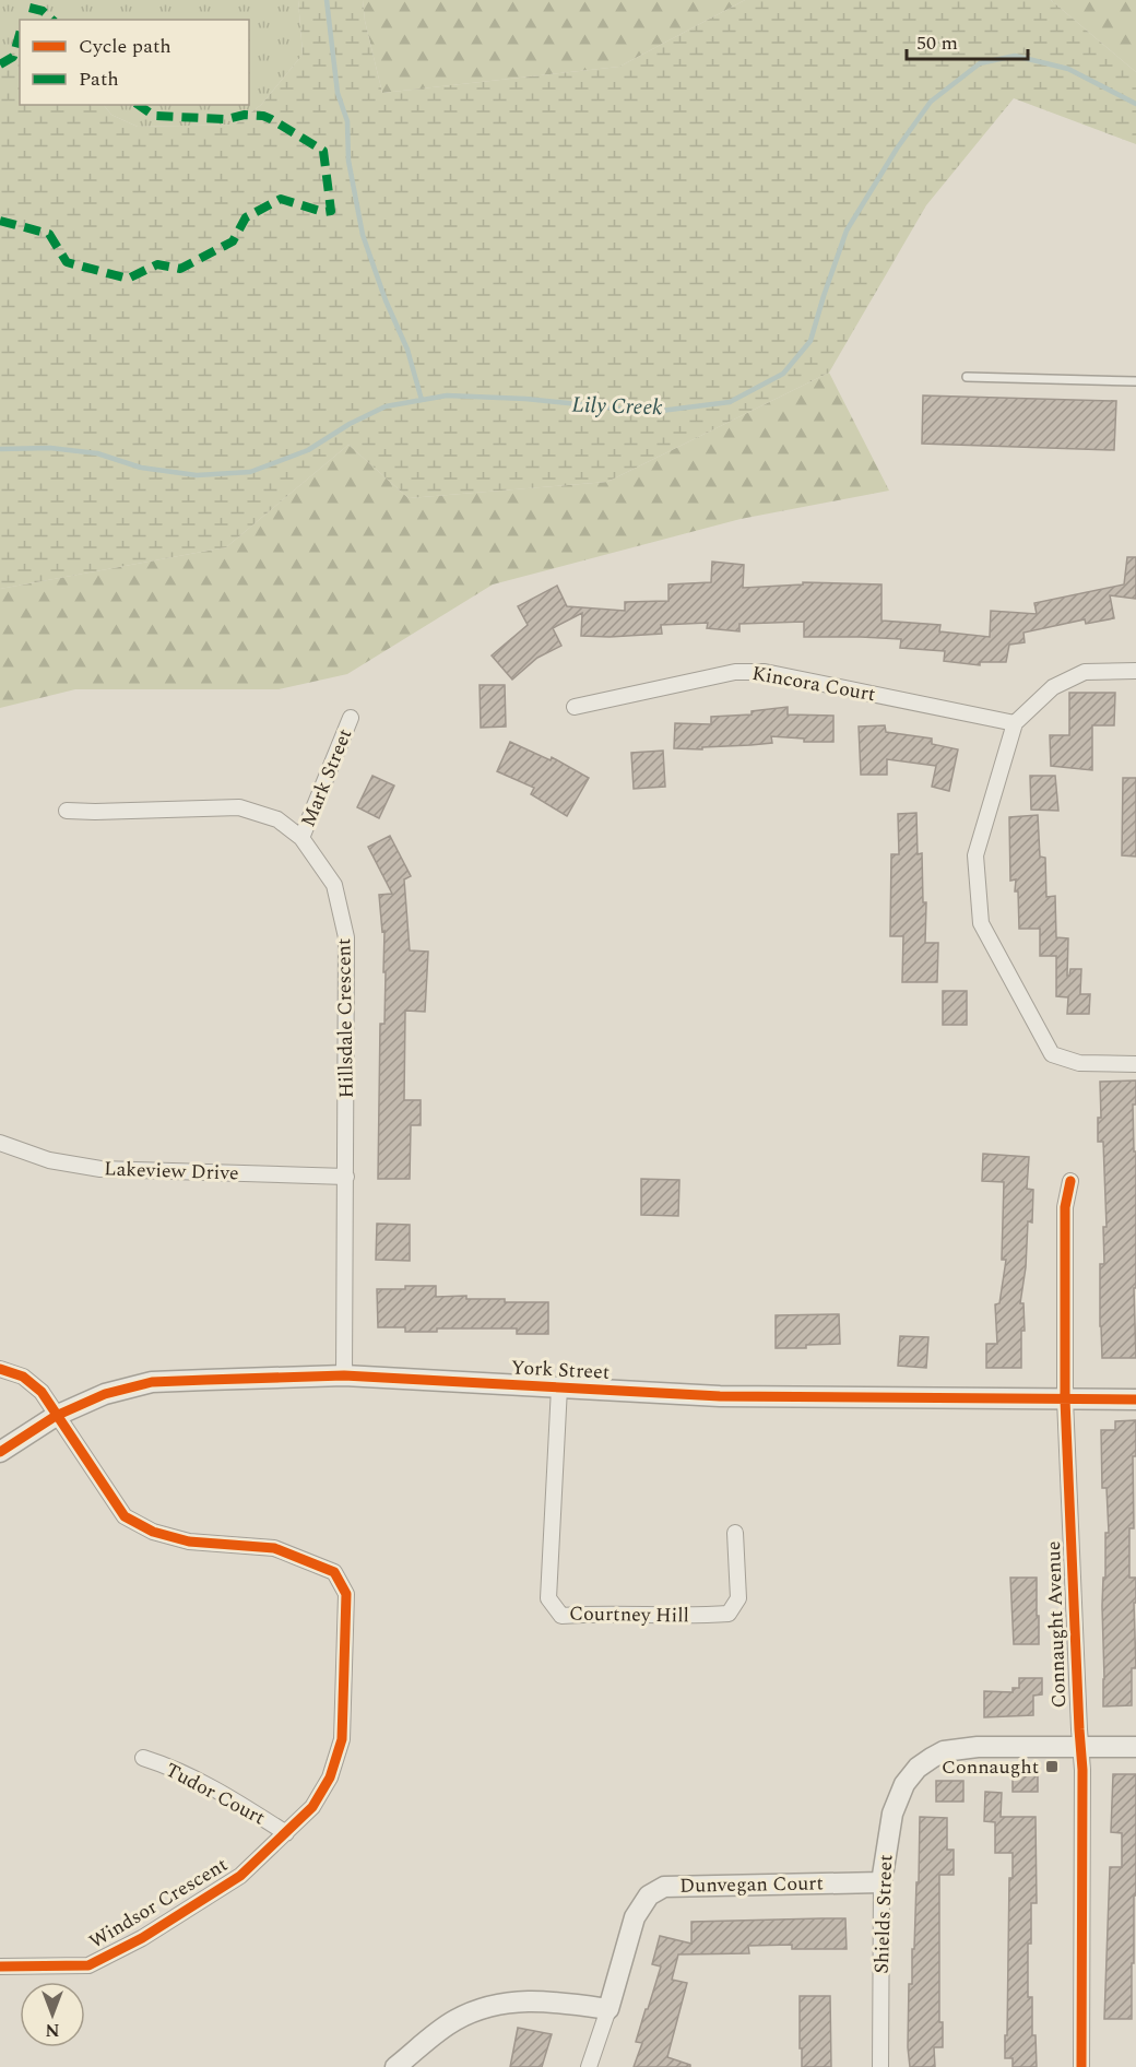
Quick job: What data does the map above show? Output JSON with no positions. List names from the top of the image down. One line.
{"streets":{"street":["Kincora Court","Mark Street","Hillsdale Crescent","Lakeview Drive","York Street","Courtney Hill","Connaught Avenue","Tudor Court","Dunvegan Court","Windsor Crescent","Shields Street"]},"crossings":[["Mark Street","Hillsdale Crescent"],["Hillsdale Crescent","Lakeview Drive"],["Hillsdale Crescent","York Street"],["York Street","Courtney Hill"],["York Street","Connaught Avenue"],["York Street","Windsor Crescent"],["Connaught Avenue","Shields Street"],["Tudor Court","Windsor Crescent"],["Dunvegan Court","Shields Street"]],"water":["Lily Creek"],"places":{"transit":["Connaught"]},"legend":["Cycle path","Path"],"scale_bar":"50 m","north":"bottom"}
